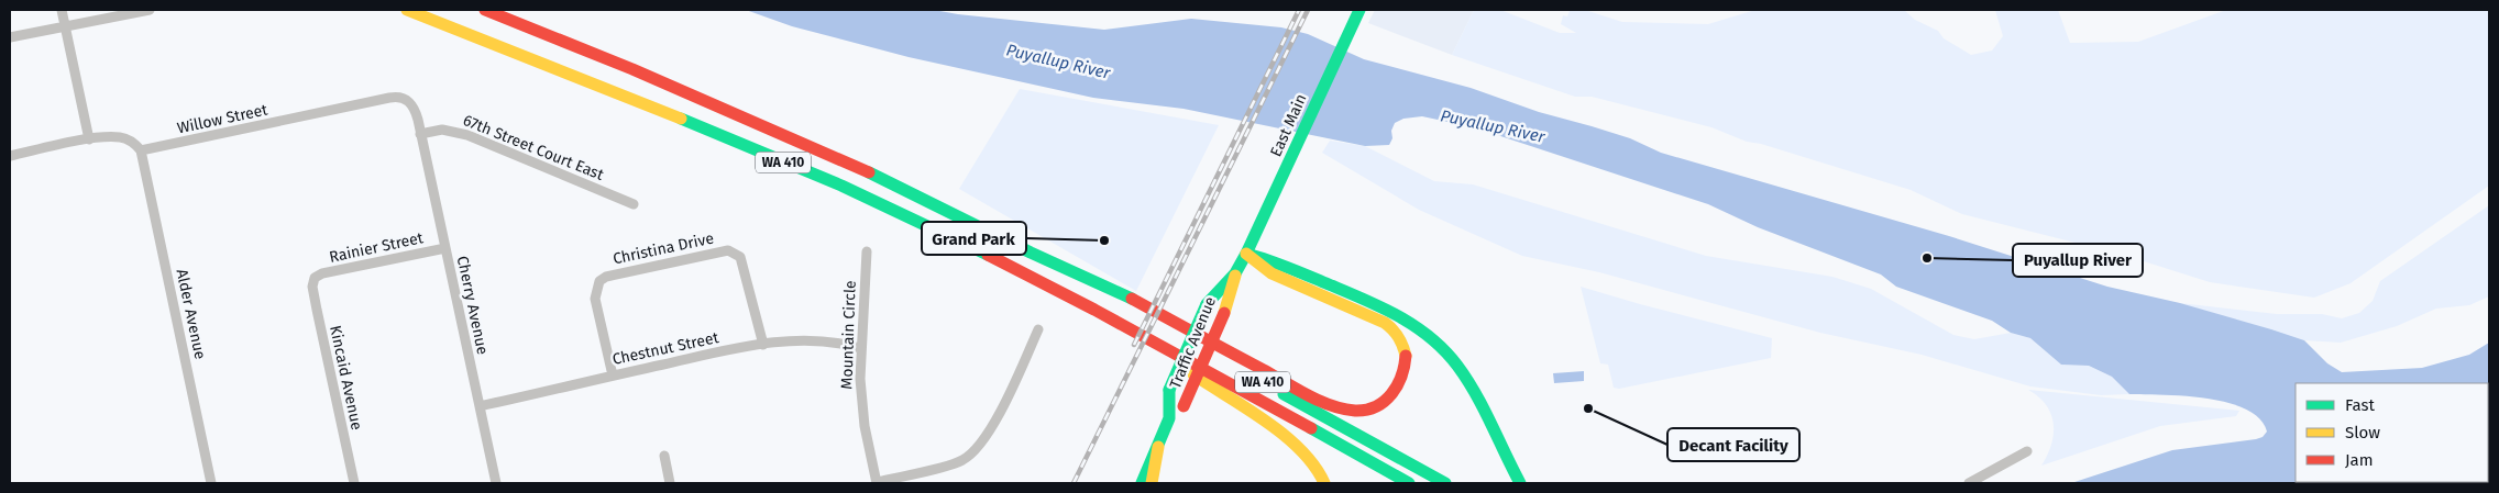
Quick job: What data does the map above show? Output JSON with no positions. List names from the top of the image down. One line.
{"streets":{"main road":["East Main","WA 410","Traffic Avenue"],"street":["Willow Street","67th Street Court East","Rainier Street","Christina Drive","Cherry Avenue","Alder Avenue","Mountain Circle","Chestnut Street","Kincaid Avenue"]},"crossings":[["Willow Street","67th Street Court East"],["Willow Street","Cherry Avenue"],["Willow Street","Alder Avenue"],["East Main","Traffic Avenue"],["67th Street Court East","Cherry Avenue"],["Rainier Street","Cherry Avenue"],["Rainier Street","Kincaid Avenue"],["Christina Drive","Chestnut Street"],["Cherry Avenue","Chestnut Street"],["Mountain Circle","Chestnut Street"]],"water":["Puyallup River"],"places":["Grand Park","Puyallup River","Decant Facility"],"legend":["Fast","Slow","Jam"]}
